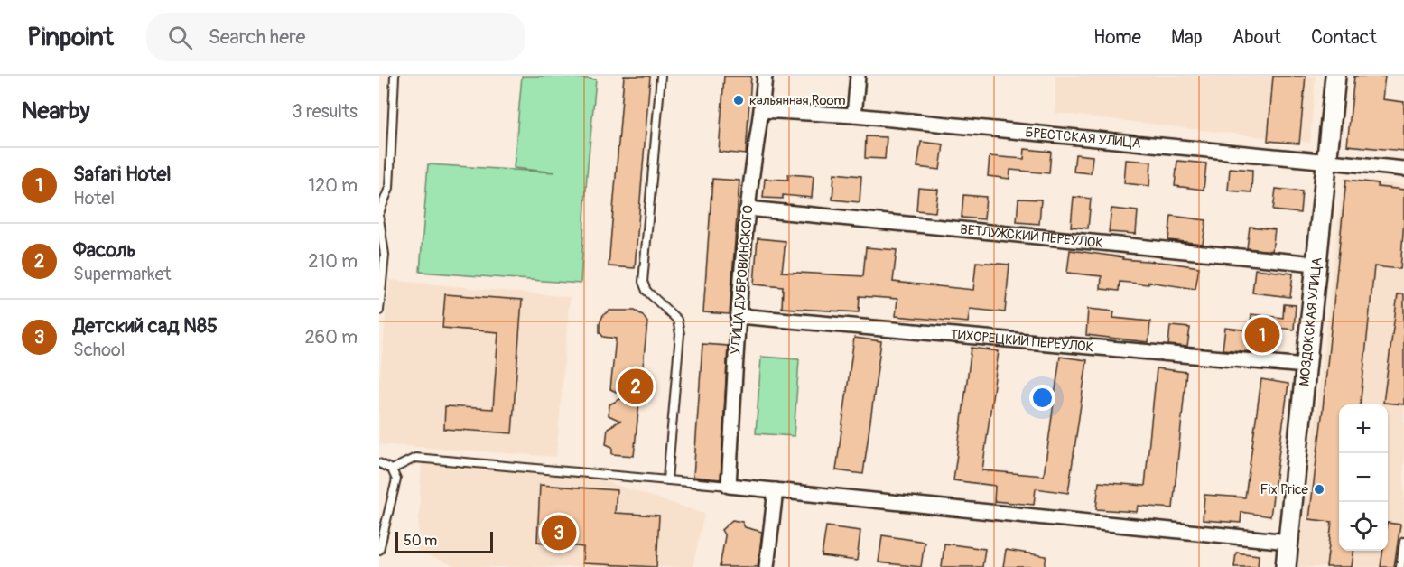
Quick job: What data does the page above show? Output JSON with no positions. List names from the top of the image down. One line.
{"streets":{"main road":["МОЗДОКСКАЯ УЛИЦА"],"street":["БРЕСТСКАЯ УЛИЦА","ВЕТЛУЖСКИЙ ПЕРЕУЛОК","УЛИЦА ДУБРОВИНСКОГО","ТИХОРЕЦКИЙ ПЕРЕУЛОК"]},"crossings":[["БРЕСТСКАЯ УЛИЦА","УЛИЦА ДУБРОВИНСКОГО"],["БРЕСТСКАЯ УЛИЦА","МОЗДОКСКАЯ УЛИЦА"],["ВЕТЛУЖСКИЙ ПЕРЕУЛОК","УЛИЦА ДУБРОВИНСКОГО"],["ВЕТЛУЖСКИЙ ПЕРЕУЛОК","МОЗДОКСКАЯ УЛИЦА"],["УЛИЦА ДУБРОВИНСКОГО","ТИХОРЕЦКИЙ ПЕРЕУЛОК"],["МОЗДОКСКАЯ УЛИЦА","ТИХОРЕЦКИЙ ПЕРЕУЛОК"]],"places":["кальянная Room","Fix Price"],"scale_bar":"50 m","page":{"header":"Pinpoint","search":"Search here","nav":["Home","Map","About","Contact"],"heading":["Nearby","3 results"],"list":[{"mark":"1","name":"Safari Hotel","note":"Hotel","value":"120 m"},{"mark":"2","name":"Фасоль","note":"Supermarket","value":"210 m"},{"mark":"3","name":"Детский сад N85","note":"School","value":"260 m"}],"pins":["1","2","3"],"map_buttons":["+","−"],"scale":"50 m"}}
